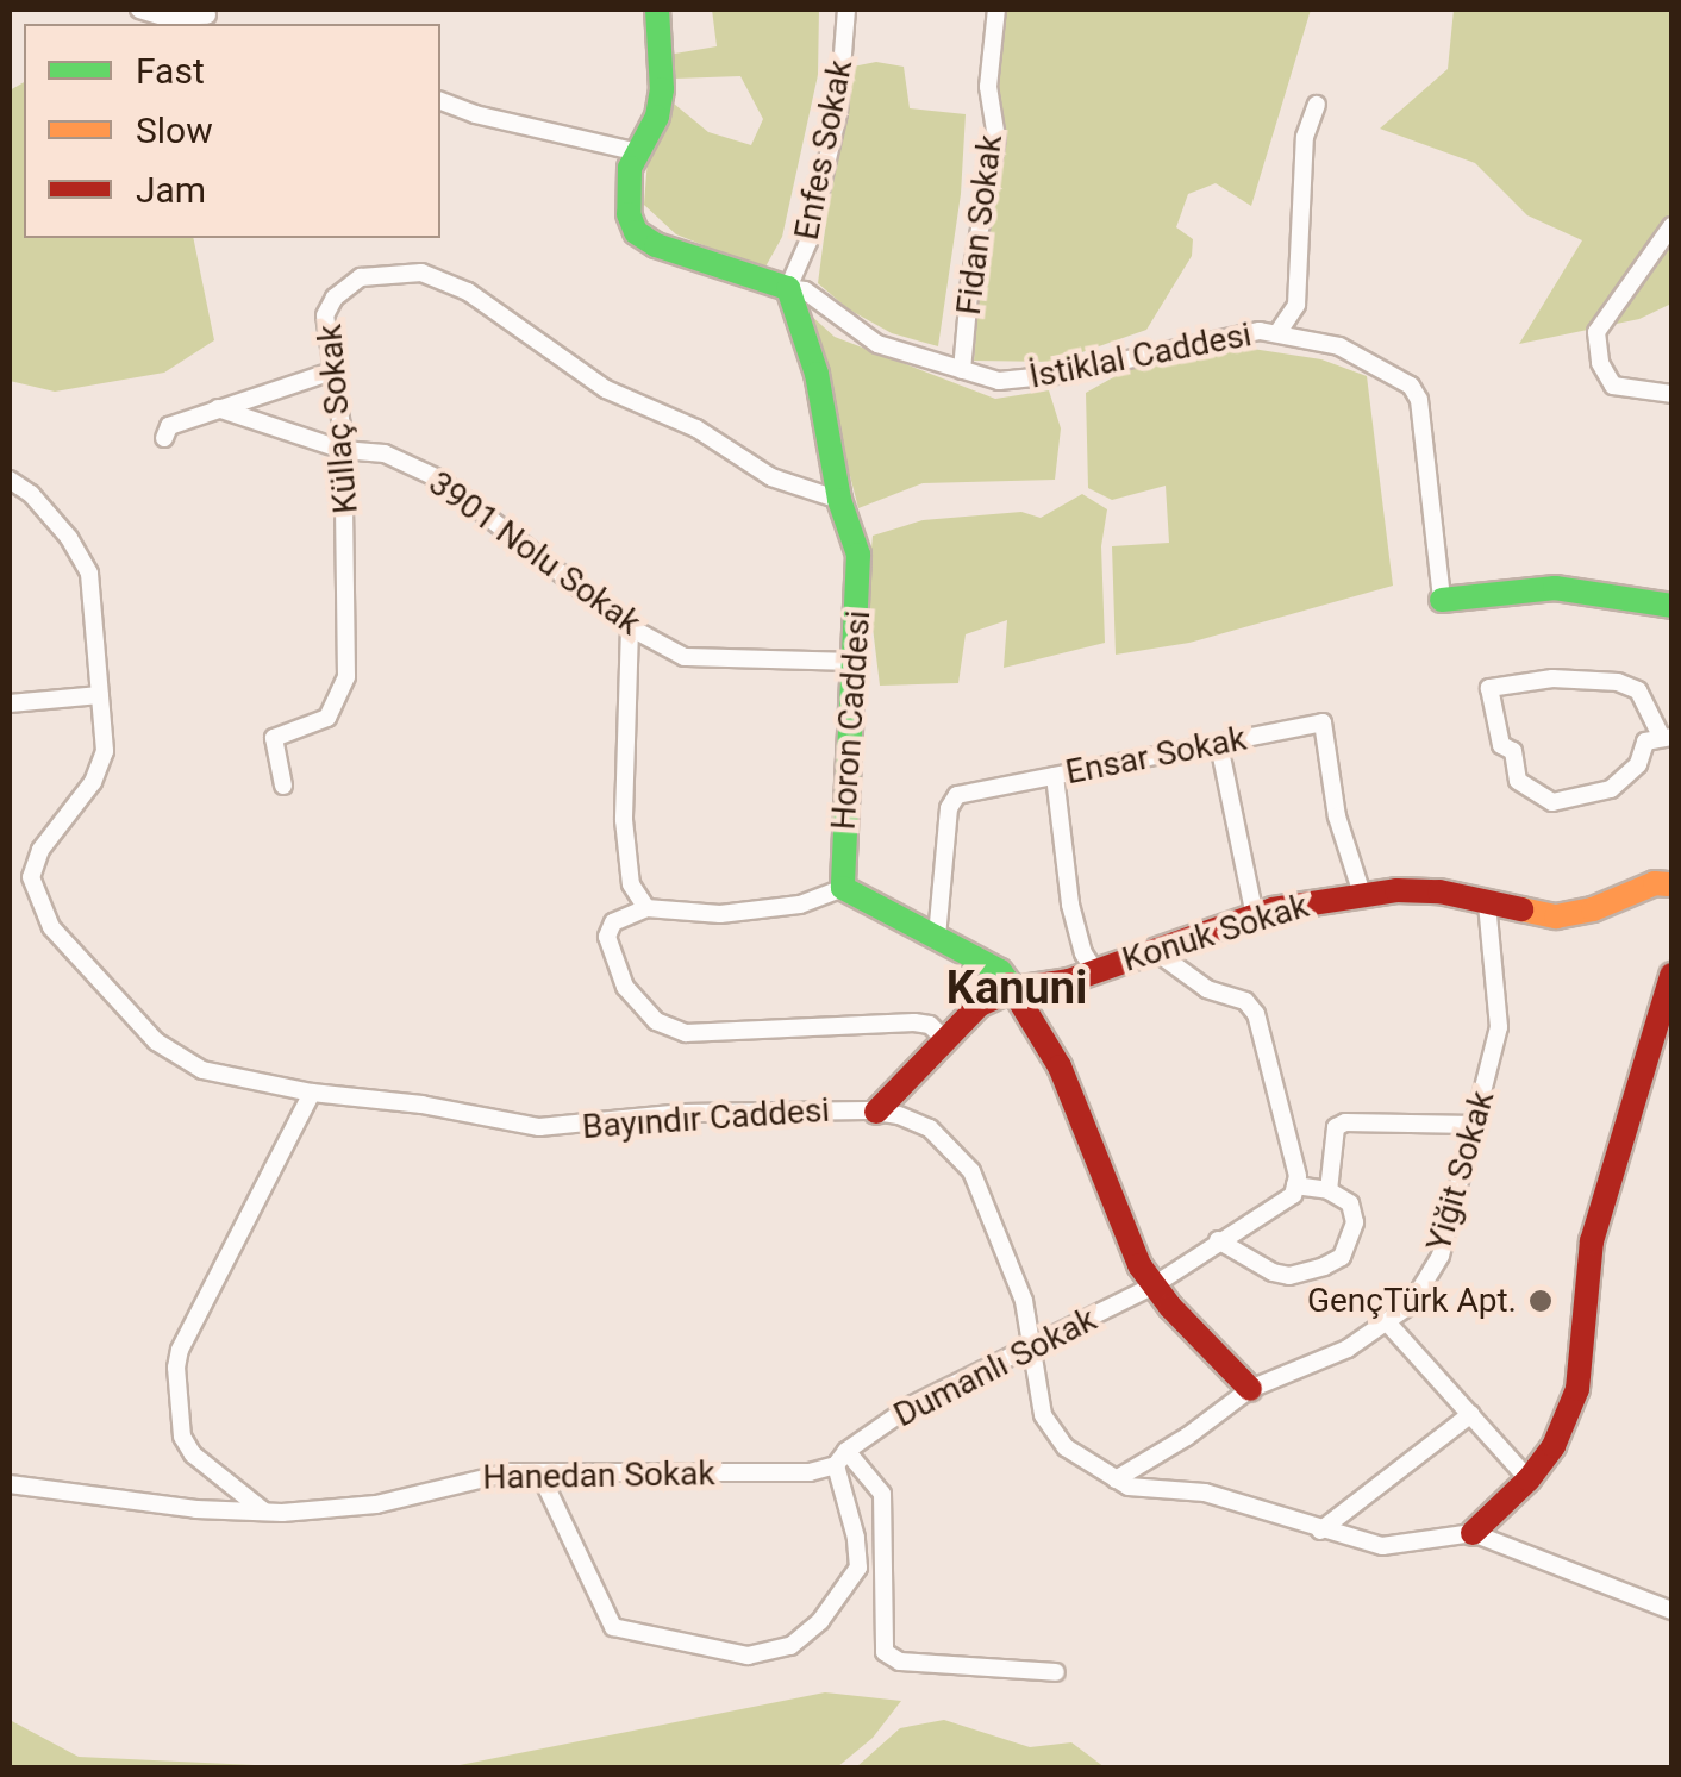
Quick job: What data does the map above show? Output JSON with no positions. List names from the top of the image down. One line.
{"streets":{"street":["Enfes Sokak","Fidan Sokak","İstiklal Caddesi","Küllaç Sokak","3901 Nolu Sokak","Horon Caddesi","Ensar Sokak","Konuk Sokak","Bayındır Caddesi","Yiğit Sokak","Dumanlı Sokak","Hanedan Sokak"]},"crossings":[["Enfes Sokak","İstiklal Caddesi"],["Enfes Sokak","Horon Caddesi"],["Fidan Sokak","İstiklal Caddesi"],["İstiklal Caddesi","Horon Caddesi"],["Küllaç Sokak","3901 Nolu Sokak"],["Küllaç Sokak","Horon Caddesi"],["3901 Nolu Sokak","Horon Caddesi"],["Ensar Sokak","Konuk Sokak"],["Konuk Sokak","Bayındır Caddesi"],["Konuk Sokak","Yiğit Sokak"],["Bayındır Caddesi","Yiğit Sokak"],["Bayındır Caddesi","Dumanlı Sokak"],["Dumanlı Sokak","Hanedan Sokak"]],"districts":["Kanuni"],"places":["GençTürk Apt."],"legend":["Fast","Slow","Jam"]}
